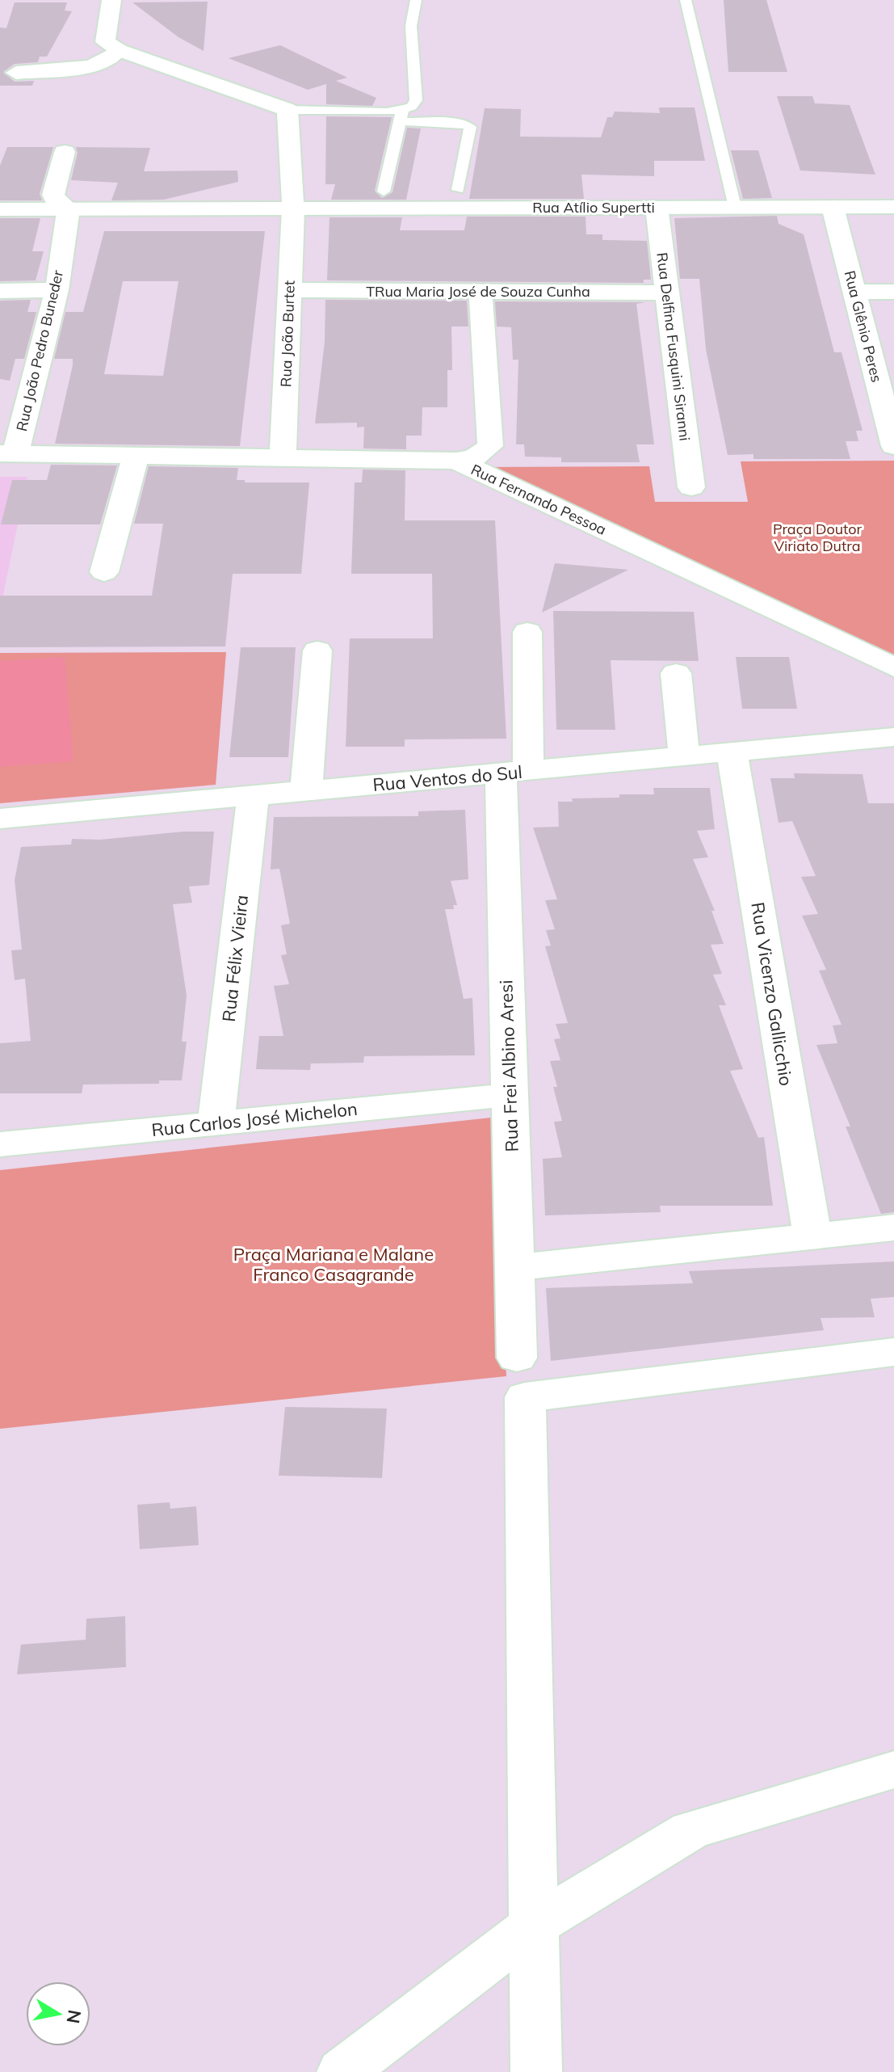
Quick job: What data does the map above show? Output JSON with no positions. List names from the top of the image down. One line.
{"streets":{"street":["Rua Atílio Supertti","TRua Maria José de Souza Cunha","Rua Glênio Peres","Rua João Burtet","Rua Delfina Fusquini Siranni","Rua João Pedro Buneder","Rua Fernando Pessoa","Rua Ventos do Sul","Rua Félix Vieira","Rua Vicenzo Gallicchio","Rua Frei Albino Aresi","Rua Carlos José Michelon"]},"crossings":[["Rua Atílio Supertti","Rua Glênio Peres"],["Rua Atílio Supertti","Rua João Burtet"],["Rua Atílio Supertti","Rua Delfina Fusquini Siranni"],["Rua Atílio Supertti","Rua João Pedro Buneder"],["TRua Maria José de Souza Cunha","Rua João Burtet"],["TRua Maria José de Souza Cunha","Rua Delfina Fusquini Siranni"],["Rua João Burtet","Rua Fernando Pessoa"],["Rua João Pedro Buneder","Rua Fernando Pessoa"],["Rua Ventos do Sul","Rua Félix Vieira"],["Rua Ventos do Sul","Rua Vicenzo Gallicchio"],["Rua Ventos do Sul","Rua Frei Albino Aresi"],["Rua Félix Vieira","Rua Carlos José Michelon"],["Rua Frei Albino Aresi","Rua Carlos José Michelon"]],"parks":["Praça Doutor Viriato Dutra","Praça Mariana e Malane Franco Casagrande"],"north":"right"}
